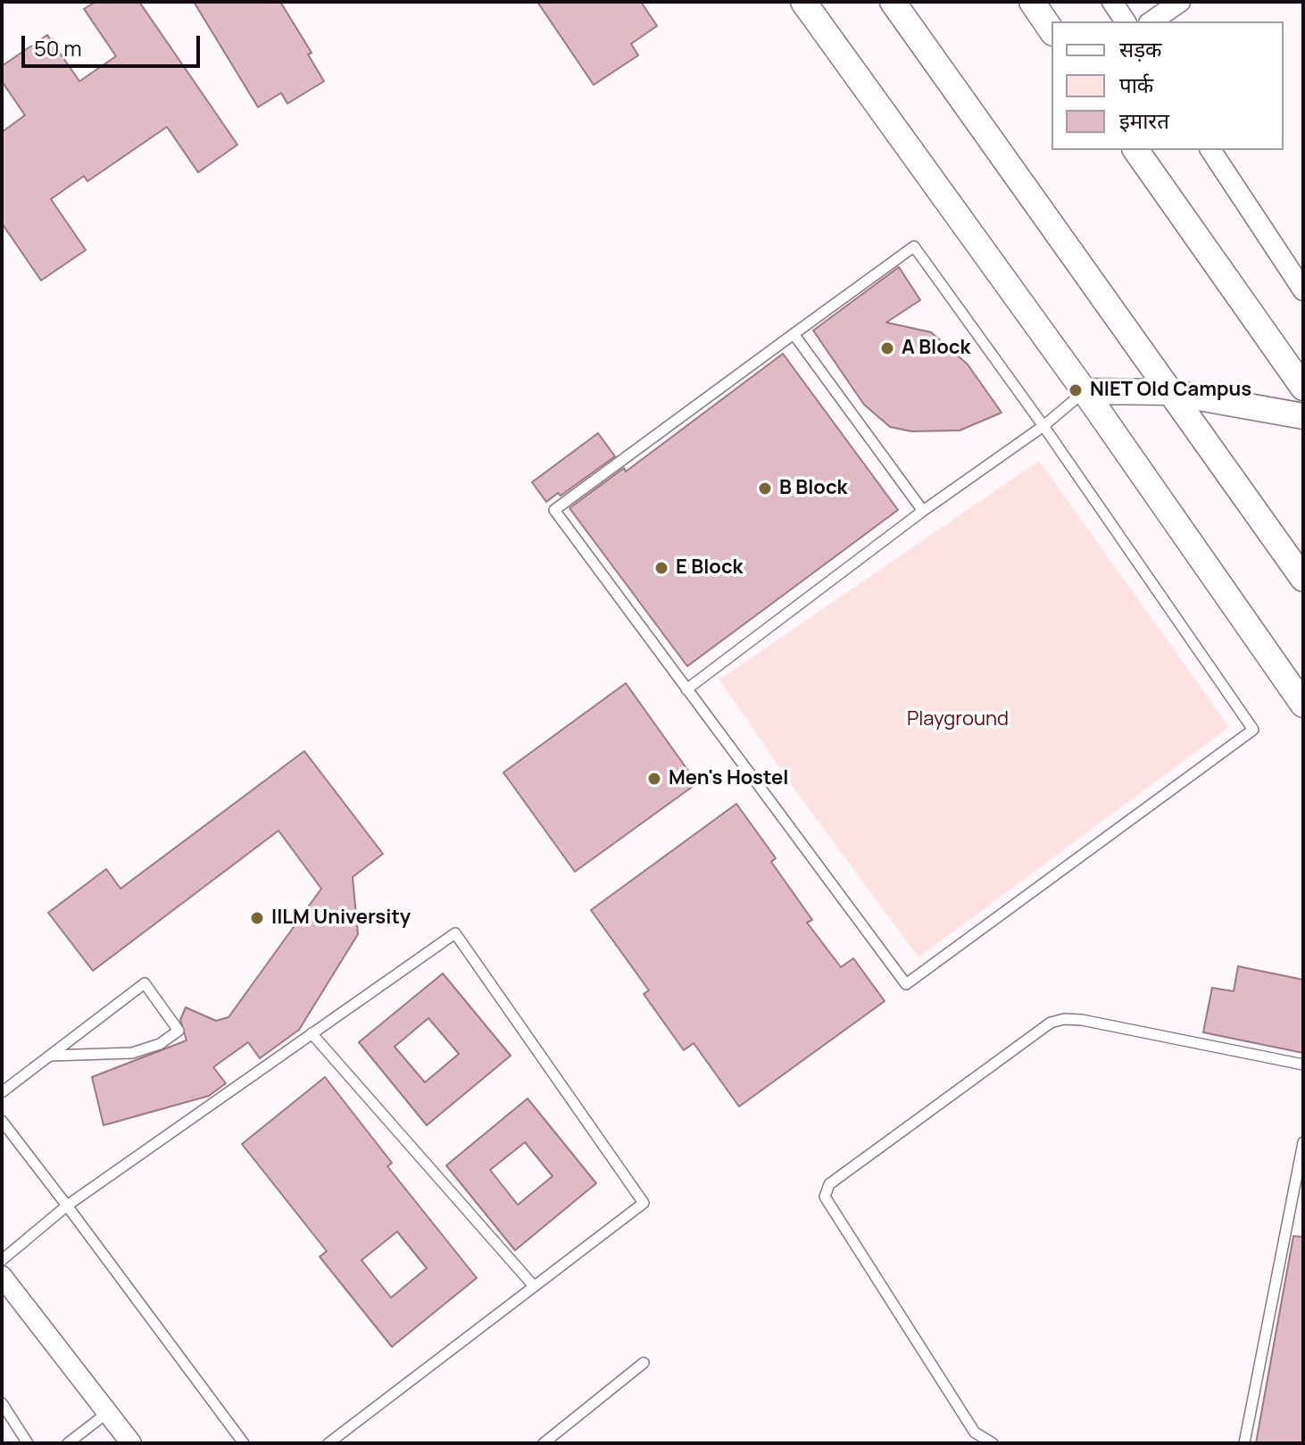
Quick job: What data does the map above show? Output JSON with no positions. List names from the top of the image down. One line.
{"parks":["Playground"],"places":["A Block","NIET Old Campus","B Block","E Block","Men's Hostel","IILM University"],"legend":["सड़क","पार्क","इमारत"],"scale_bar":"50 m"}
